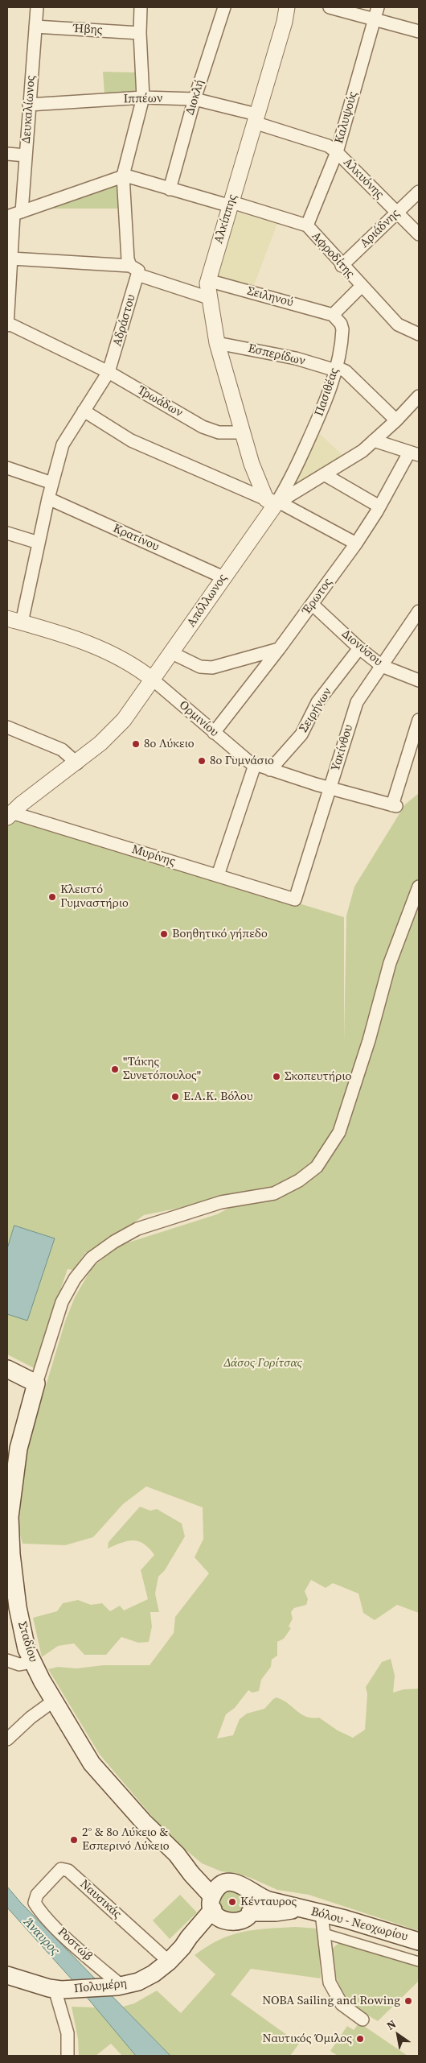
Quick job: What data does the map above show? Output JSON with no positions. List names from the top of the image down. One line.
{"streets":{"main road":["Σταδίου","Βόλου - Νεοχωρίου","Πολυμέρη"],"street":["Ήβης","Διοκλή","Ιππέων","Δευκαλίωνος","Καλυψούς","Αλκυόνης","Αλκίππης","Αριάδνης","Αφροδίτης","Σειληνού","Αδράστου","Εσπερίδων","Πασιθέας","Τρωάδων","Κρατίνου","Έρωτος","Απόλλωνος","Διονύσου","Σειρήνων","Ορμινίου","Υακίνθου","Μυρίνης","Ναυσικάς","Ροστώβ"]},"crossings":[["Ήβης","Δευκαλίωνος"],["Ήβης","Αδράστου"],["Διοκλή","Ιππέων"],["Διοκλή","Αφροδίτης"],["Ιππέων","Δευκαλίωνος"],["Ιππέων","Αλκυόνης"],["Ιππέων","Αλκίππης"],["Ιππέων","Αδράστου"],["Δευκαλίωνος","Τρωάδων"],["Καλυψούς","Αλκυόνης"],["Καλυψούς","Αφροδίτης"],["Αλκυόνης","Αλκίππης"],["Αλκυόνης","Αριάδνης"],["Αλκίππης","Αφροδίτης"],["Αλκίππης","Σειληνού"],["Αλκίππης","Εσπερίδων"],["Αλκίππης","Τρωάδων"],["Αριάδνης","Αφροδίτης"],["Αφροδίτης","Αδράστου"],["Σειληνού","Πασιθέας"],["Αδράστου","Τρωάδων"],["Αδράστου","Κρατίνου"],["Αδράστου","Ορμινίου"],["Εσπερίδων","Πασιθέας"],["Εσπερίδων","Απόλλωνος"],["Πασιθέας","Απόλλωνος"],["Κρατίνου","Απόλλωνος"],["Έρωτος","Διονύσου"],["Έρωτος","Ορμινίου"],["Απόλλωνος","Ορμινίου"],["Απόλλωνος","Μυρίνης"],["Διονύσου","Σειρήνων"],["Διονύσου","Υακίνθου"],["Σειρήνων","Ορμινίου"],["Ορμινίου","Υακίνθου"],["Υακίνθου","Μυρίνης"],["Ναυσικάς","Ροστώβ"],["Ναυσικάς","Πολυμέρη"],["Ροστώβ","Πολυμέρη"]],"water":["Άναυρος"],"parks":["Δάσος Γορίτσας"],"places":["8ο Λύκειο","8ο Γυμνάσιο","Κλειστό Γυμναστήριο","Βοηθητικό γήπεδο","\"Τάκης Συνετόπουλος\"","Σκοπευτήριο","Ε.Α.Κ. Βόλου","2° & 8ο Λύκειο & Εσπερινό Λύκειο","Κένταυρος","NOBA Sailing and Rowing","Ναυτικός Όμιλος"],"north":"top left"}
